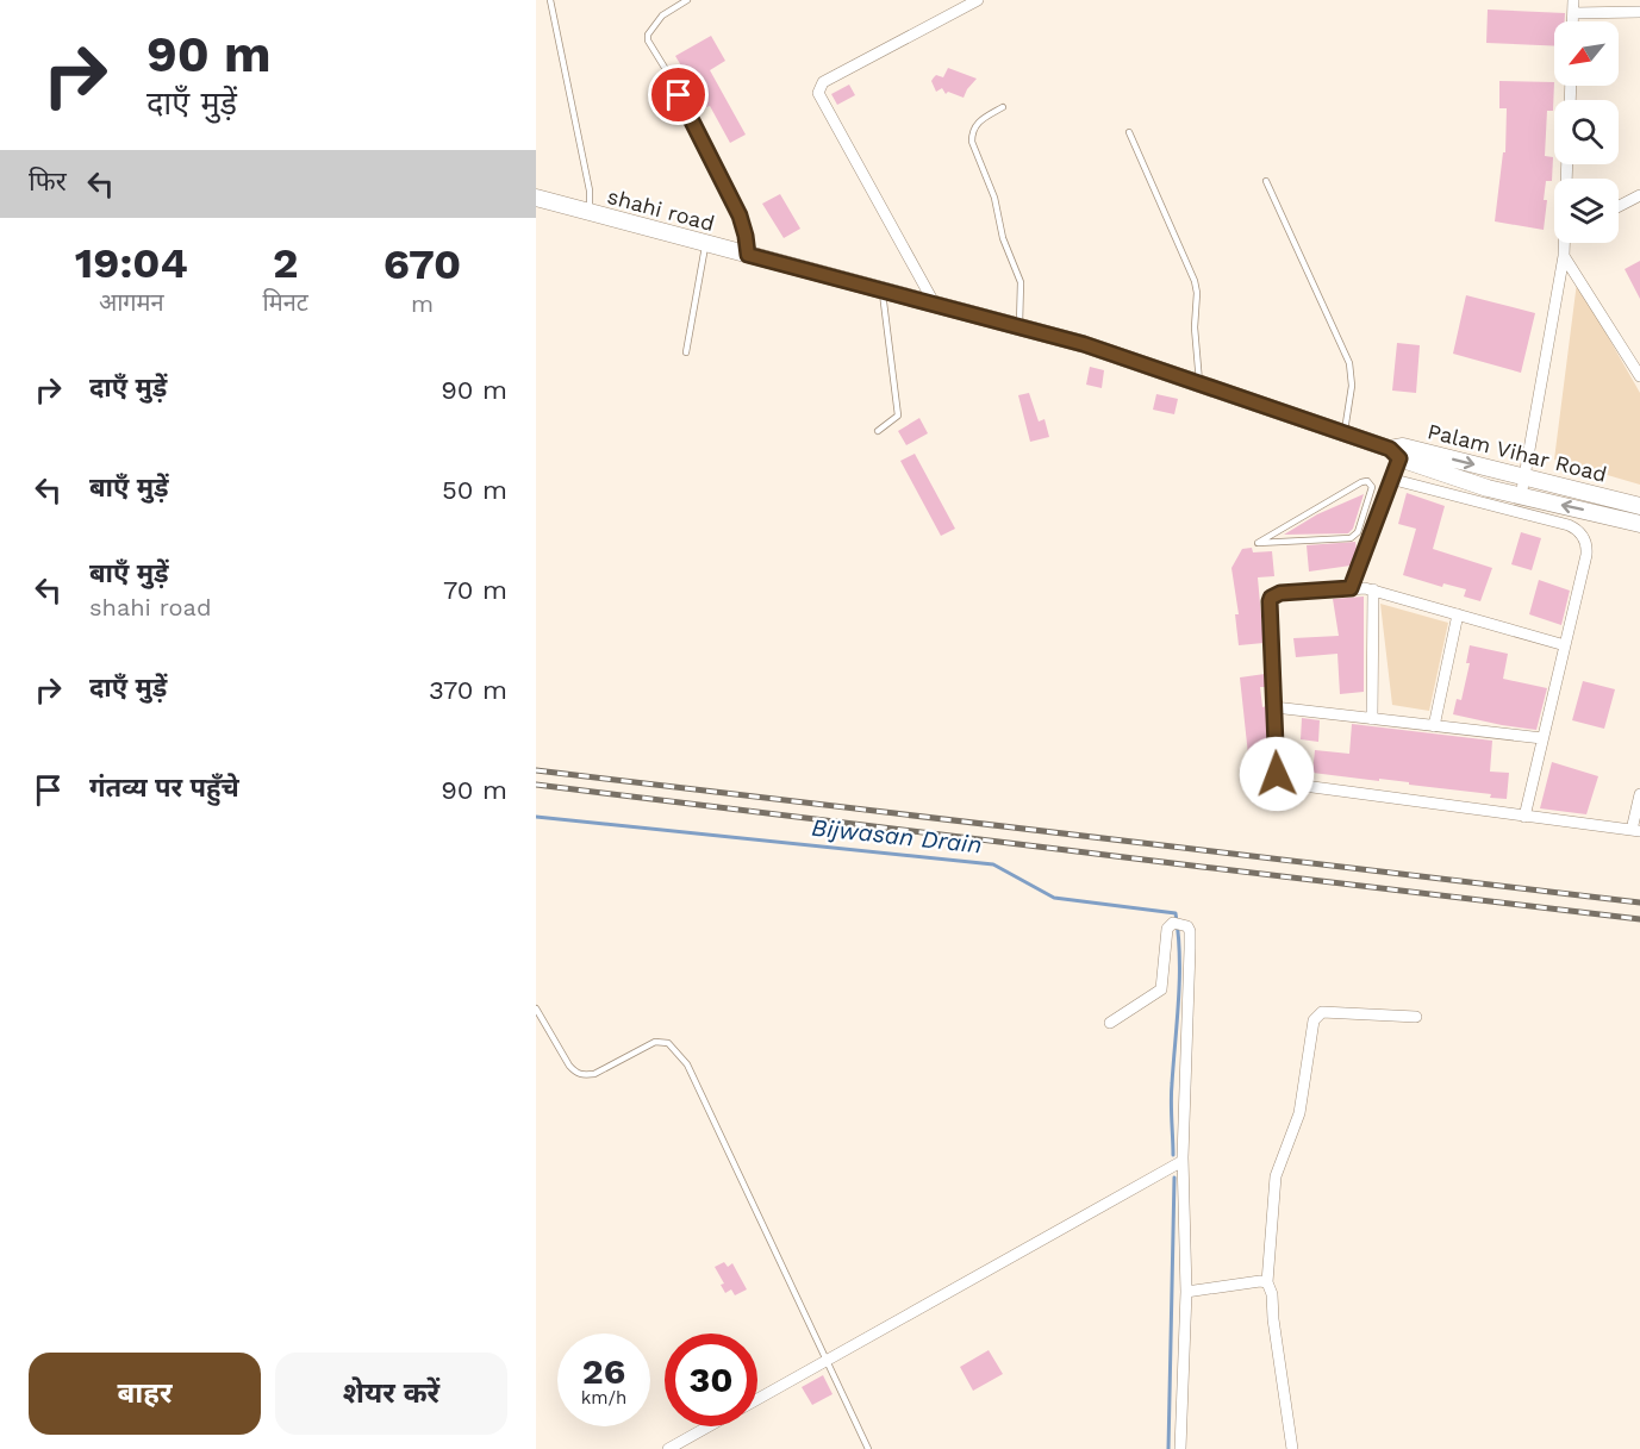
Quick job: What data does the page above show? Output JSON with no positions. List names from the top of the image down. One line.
{"streets":{"street":["shahi road","Palam Vihar Road"]},"crossings":[["shahi road","Palam Vihar Road"]],"water":["Bijwasan Drain"],"north":"bottom left","page":{"turn":["90 m","दाएँ मुड़ें"],"then":"फिर","eta":["19:04","आगमन","2","मिनट","670","m"],"list":[{"name":"दाएँ मुड़ें","value":"90 m"},{"name":"बाएँ मुड़ें","value":"50 m"},{"name":"बाएँ मुड़ें","note":"shahi road","value":"70 m"},{"name":"दाएँ मुड़ें","value":"370 m"},{"name":"गंतव्य पर पहुँचे","value":"90 m"}],"speed":"26 km/h","limit":"30","buttons":["बाहर","शेयर करें"]}}
